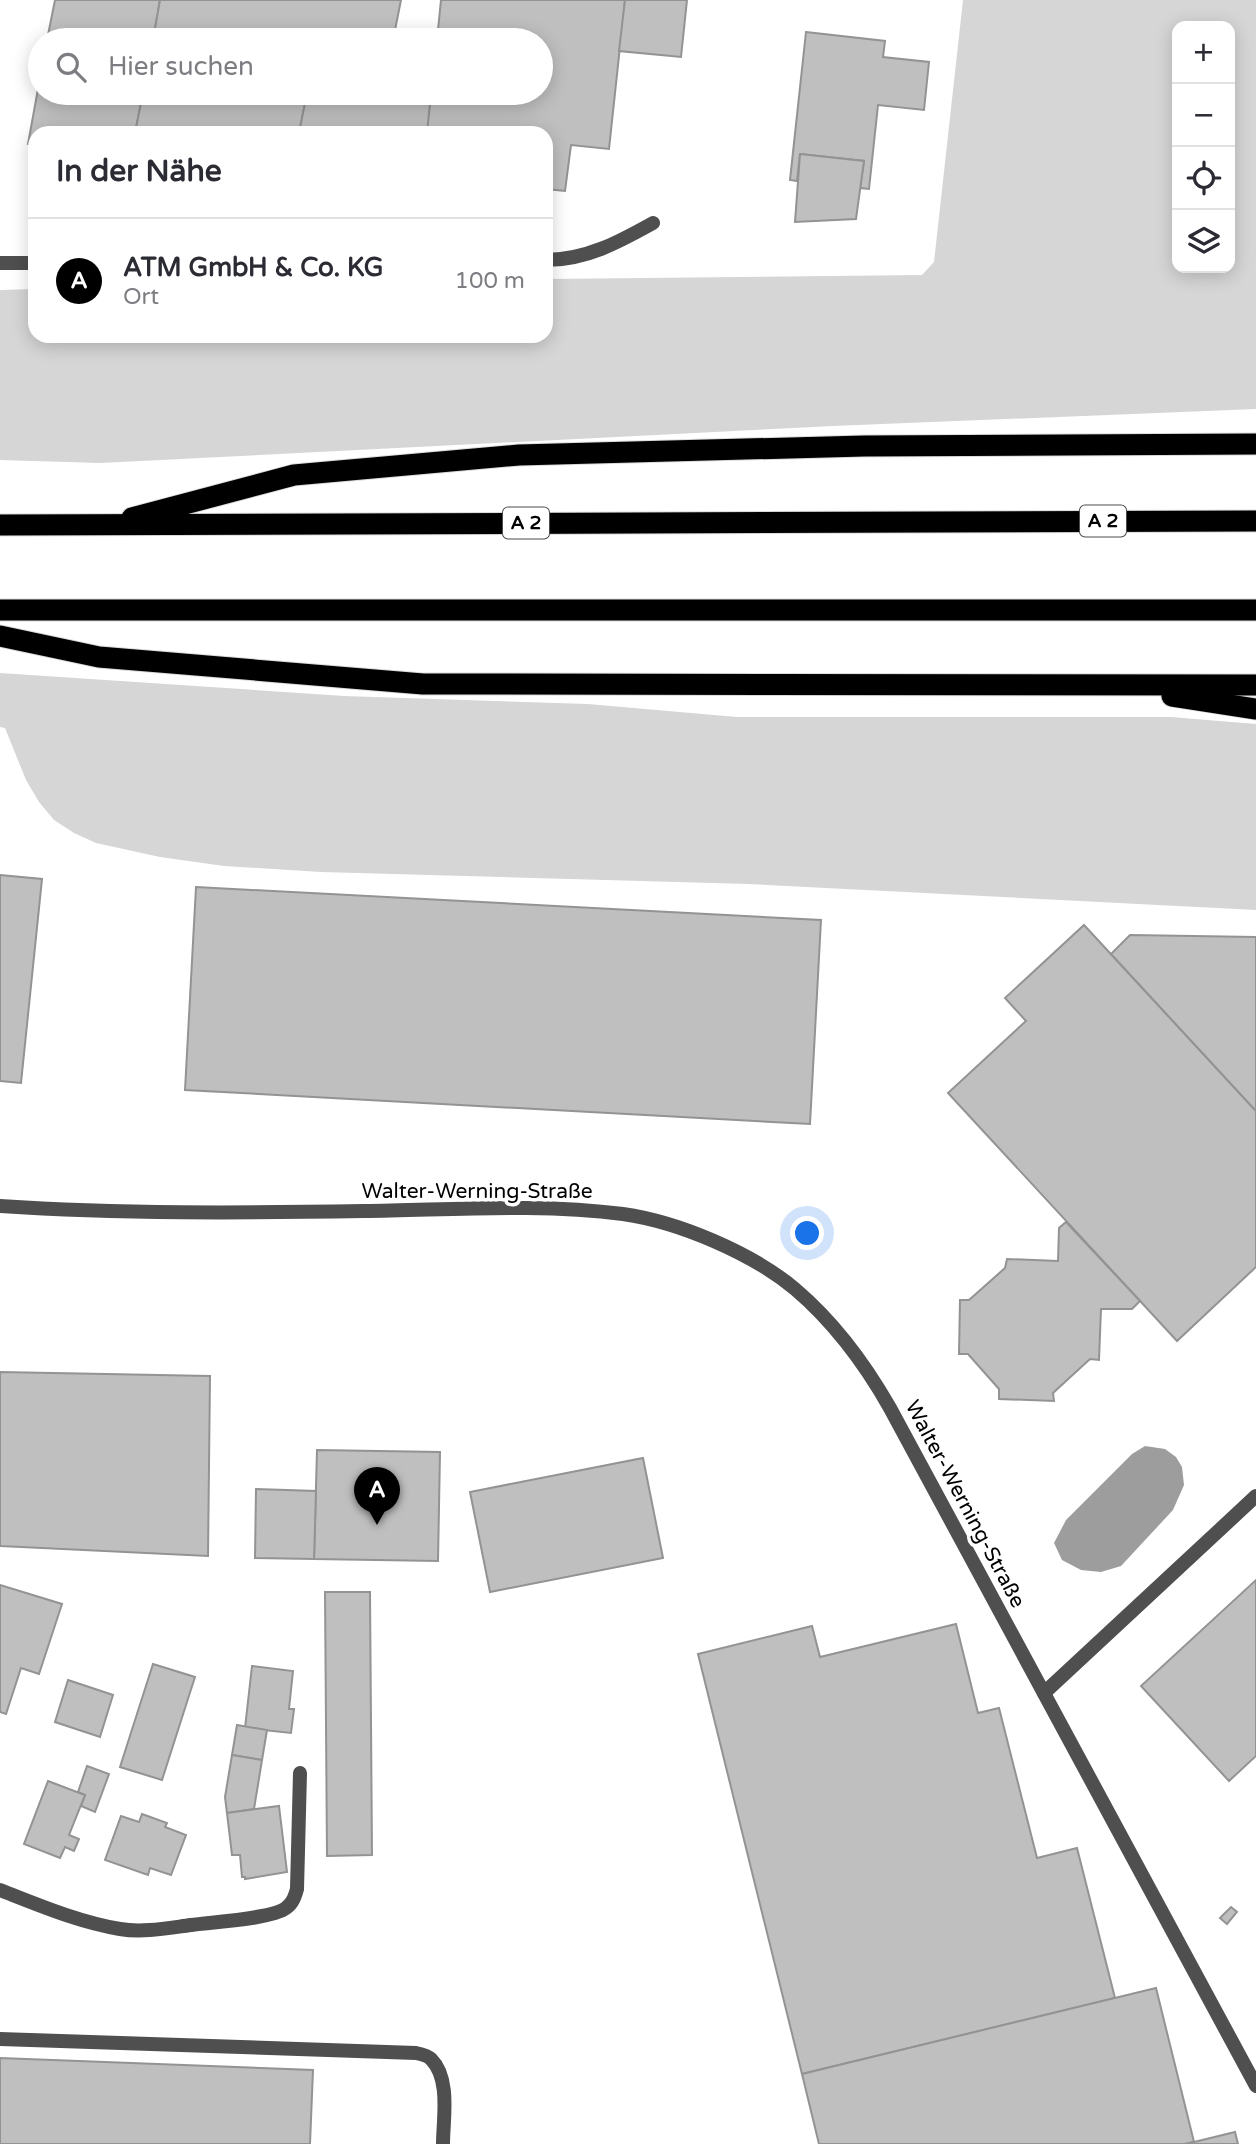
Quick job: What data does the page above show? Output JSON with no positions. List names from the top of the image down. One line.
{"streets":{"highway":["A 2"],"street":["Walter-Werning-Straße"]},"page":{"map_buttons":["+","−"],"search":"Hier suchen","heading":"In der Nähe","list":[{"mark":"A","name":"ATM GmbH & Co. KG","note":"Ort","value":"100 m"}],"pins":"A"}}
